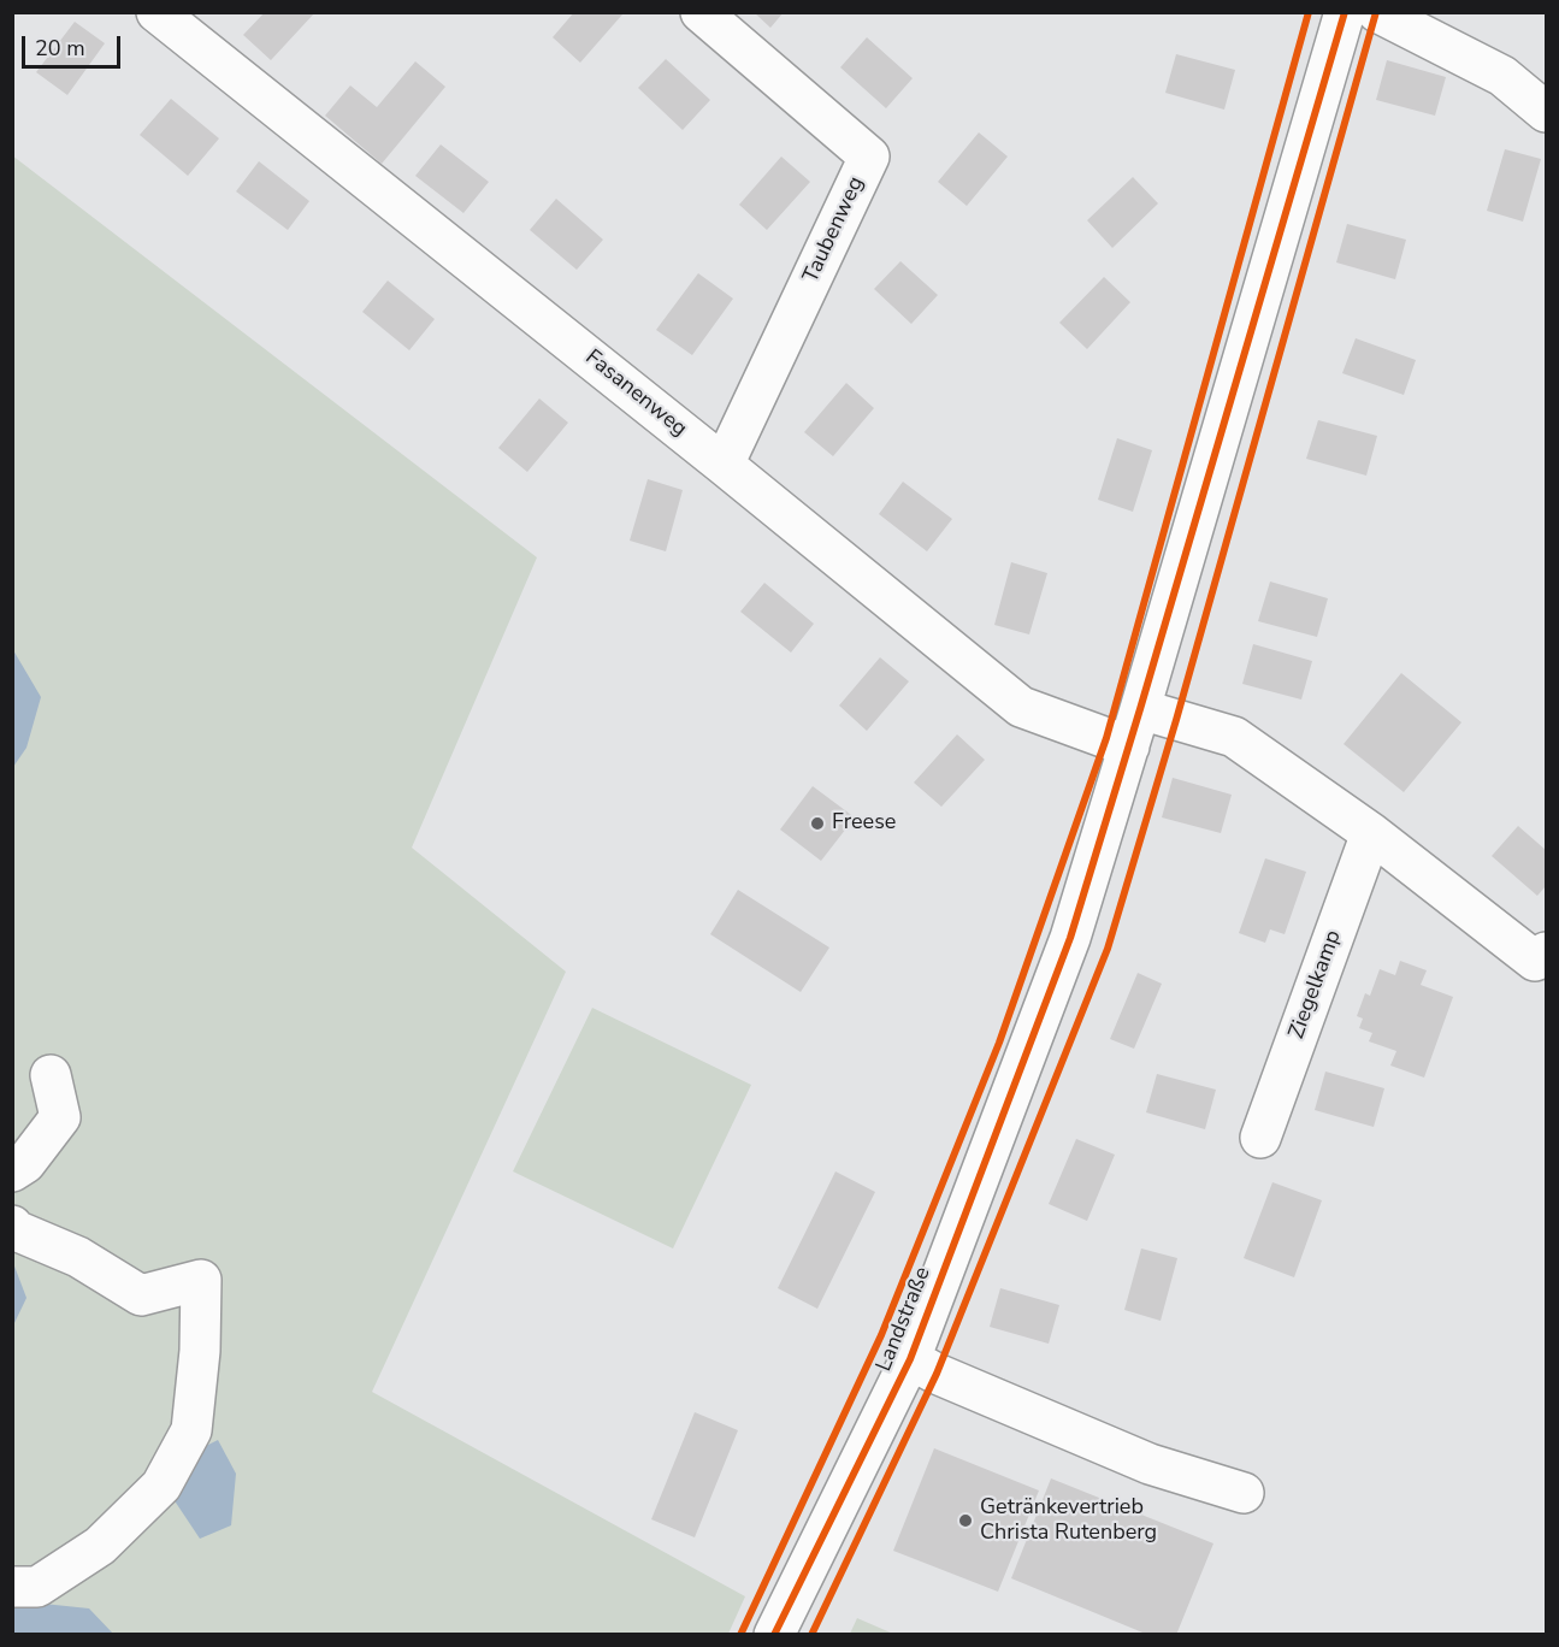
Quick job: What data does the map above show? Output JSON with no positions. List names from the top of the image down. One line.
{"streets":{"street":["Taubenweg","Fasanenweg","Ziegelkamp","Landstraße"]},"crossings":[["Taubenweg","Fasanenweg"],["Fasanenweg","Landstraße"]],"places":["Freese","Getränkevertrieb Christa Rutenberg"],"scale_bar":"20 m"}
